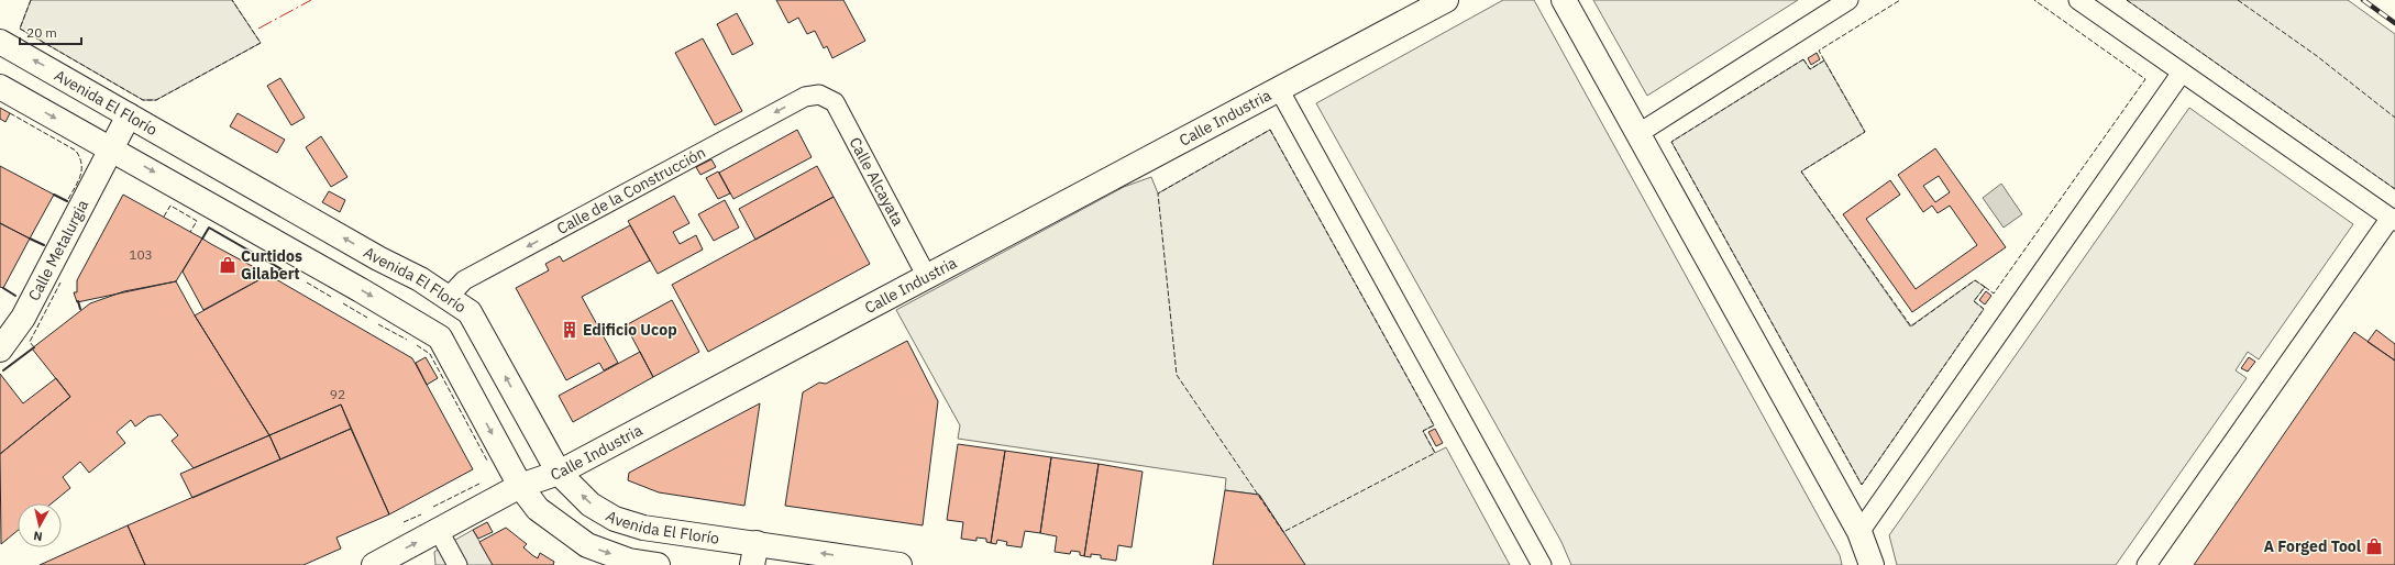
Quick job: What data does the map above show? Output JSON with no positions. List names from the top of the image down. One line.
{"streets":{"main road":["Avenida El Florío","Calle Industria","Calle Metalurgia"],"street":["Calle Alcayata","Calle de la Construcción"]},"crossings":[["Avenida El Florío","Calle Industria"],["Avenida El Florío","Calle de la Construcción"],["Avenida El Florío","Calle Metalurgia"],["Calle Industria","Calle Alcayata"],["Calle Alcayata","Calle de la Construcción"]],"one_way":["Calle de la Construcción"],"places":{"shop":["Curtidos Gilabert","A Forged Tool"],"building":["Edificio Ucop"]},"house_numbers":["103","92"],"scale_bar":"20 m","north":"bottom"}
